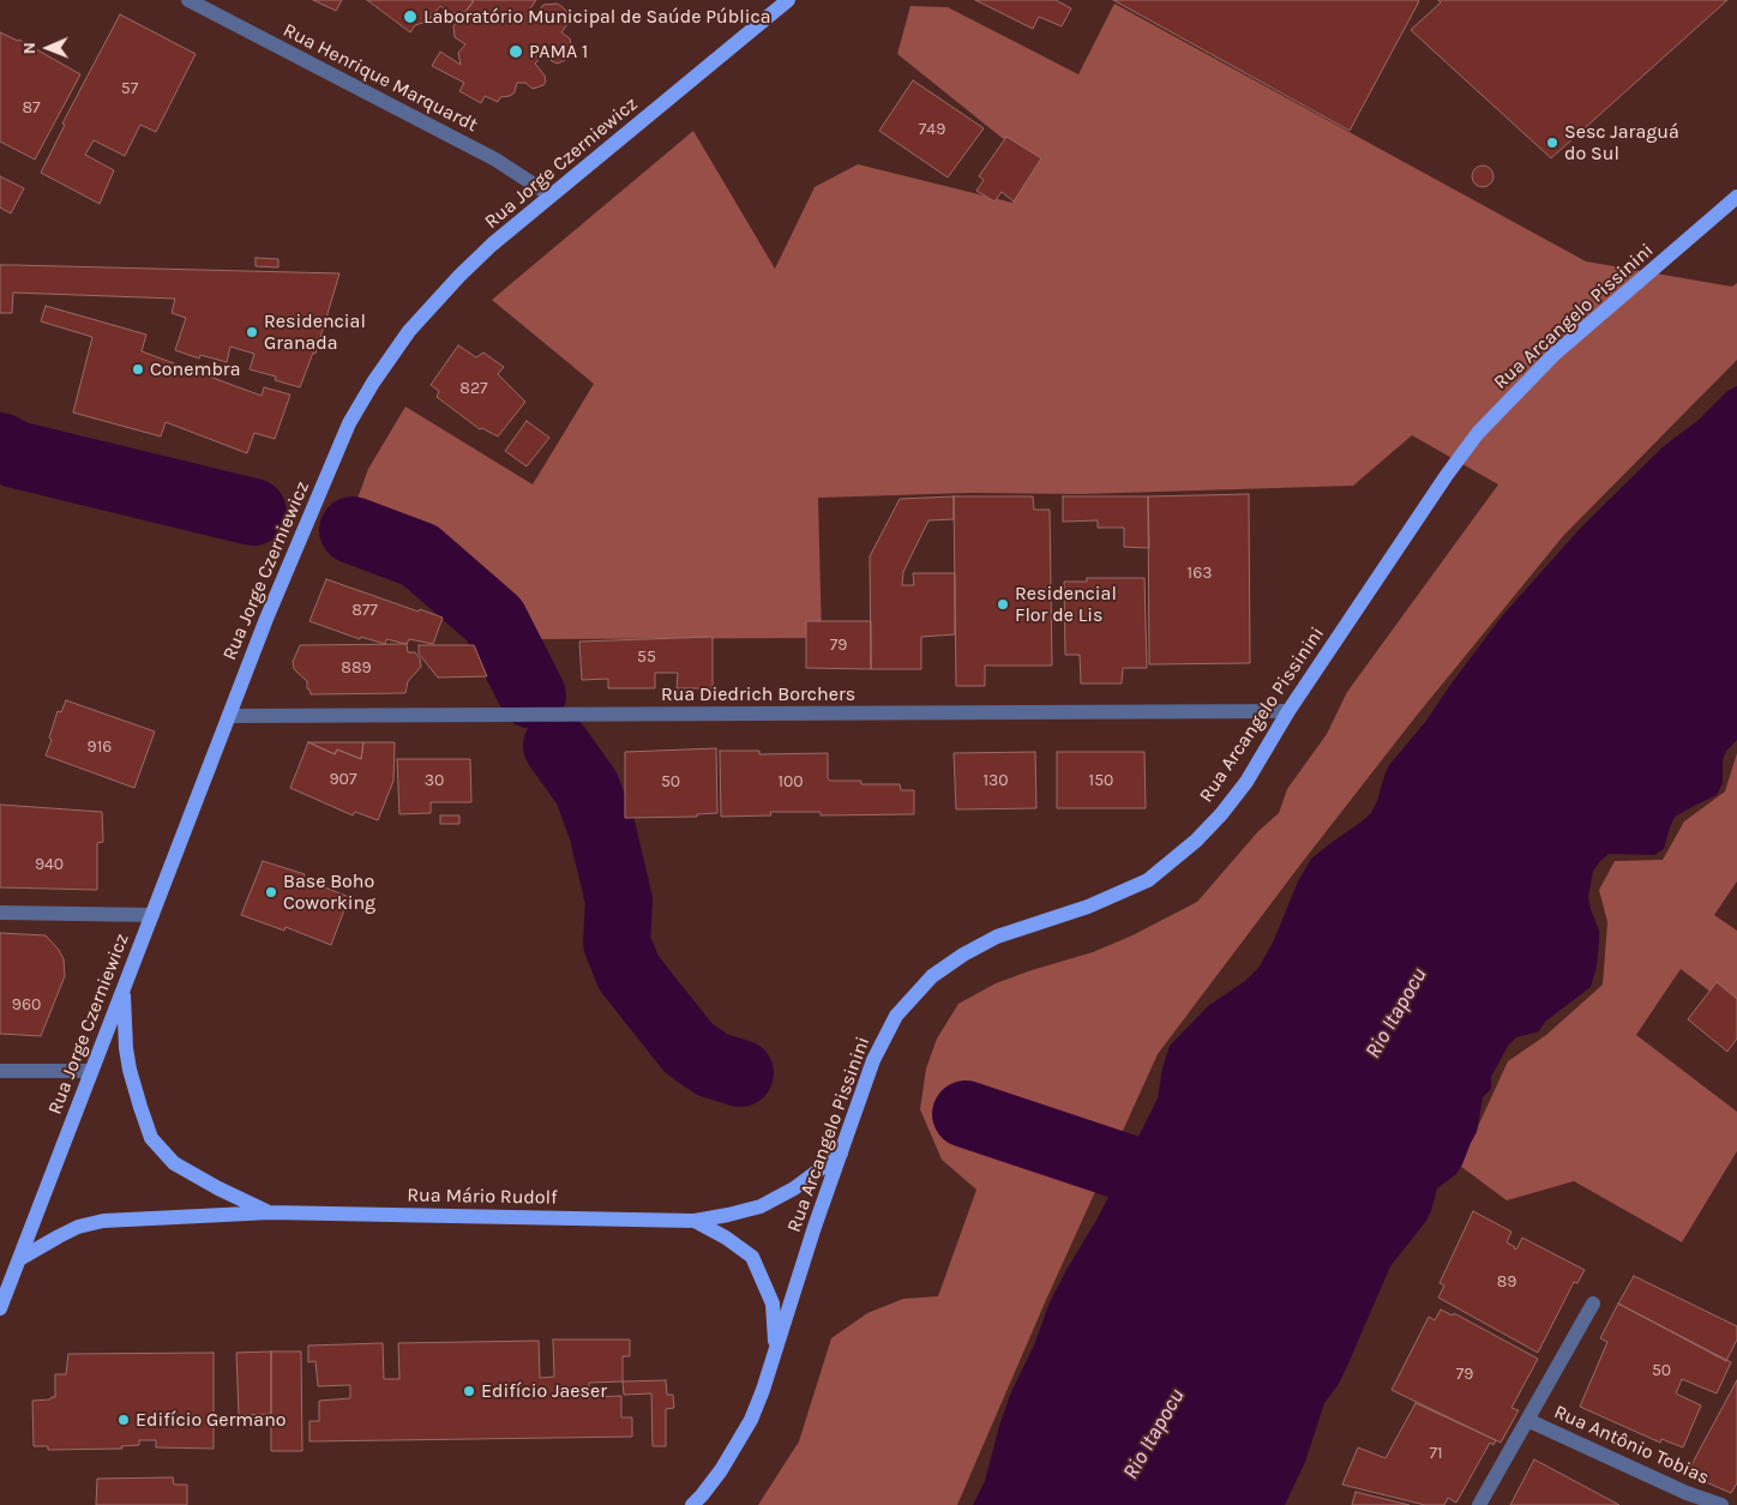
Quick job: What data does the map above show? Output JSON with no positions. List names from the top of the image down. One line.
{"streets":{"main road":["Rua Jorge Czerniewicz","Rua Arcangelo Pissinini","Rua Mário Rudolf"],"street":["Rua Henrique Marquardt","Rua Diedrich Borchers","Rua Antônio Tobias"]},"crossings":[["Rua Henrique Marquardt","Rua Jorge Czerniewicz"],["Rua Jorge Czerniewicz","Rua Diedrich Borchers"],["Rua Jorge Czerniewicz","Rua Mário Rudolf"],["Rua Arcangelo Pissinini","Rua Diedrich Borchers"],["Rua Arcangelo Pissinini","Rua Mário Rudolf"]],"water":["Rio Itapocu"],"places":["Laboratório Municipal de Saúde Pública","PAMA 1","Sesc Jaraguá do Sul","Residencial Granada","Conembra","Residencial Flor de Lis","Base Boho Coworking","Edifício Jaeser","Edifício Germano"],"house_numbers":["57","87","749","827","163","877","79","55","889","916","907","30","130","150","50","100","940","960","89","50","79","71"],"north":"left"}
